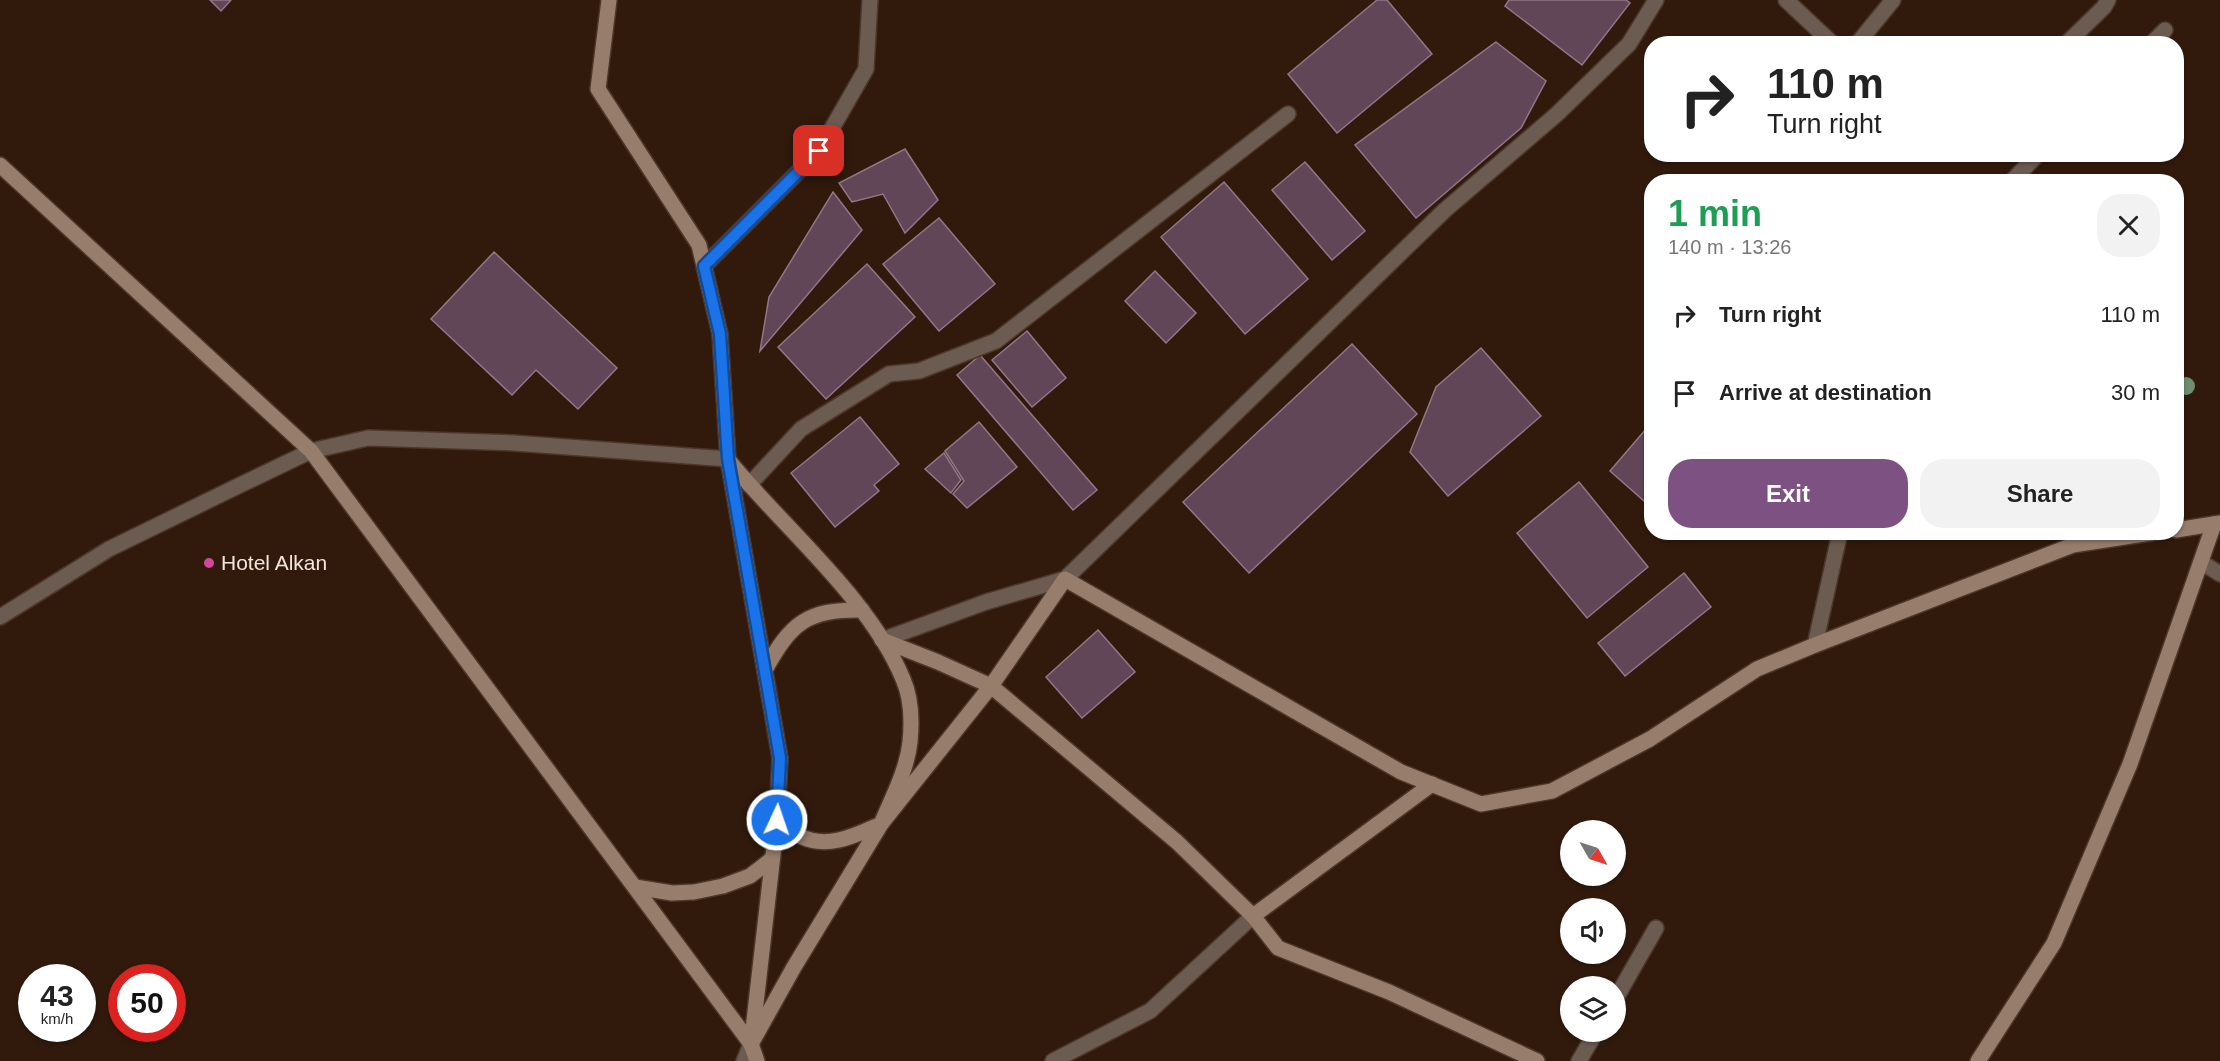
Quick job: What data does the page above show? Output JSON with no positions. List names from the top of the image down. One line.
{"places":["Hotel Alkan"],"north":"bottom right","page":{"turn":["110 m","Turn right"],"heading":["1 min","140 m · 13:26"],"list":[{"name":"Turn right","value":"110 m"},{"name":"Arrive at destination","value":"30 m"}],"buttons":["Exit","Share"],"speed":"43 km/h","limit":"50"}}
